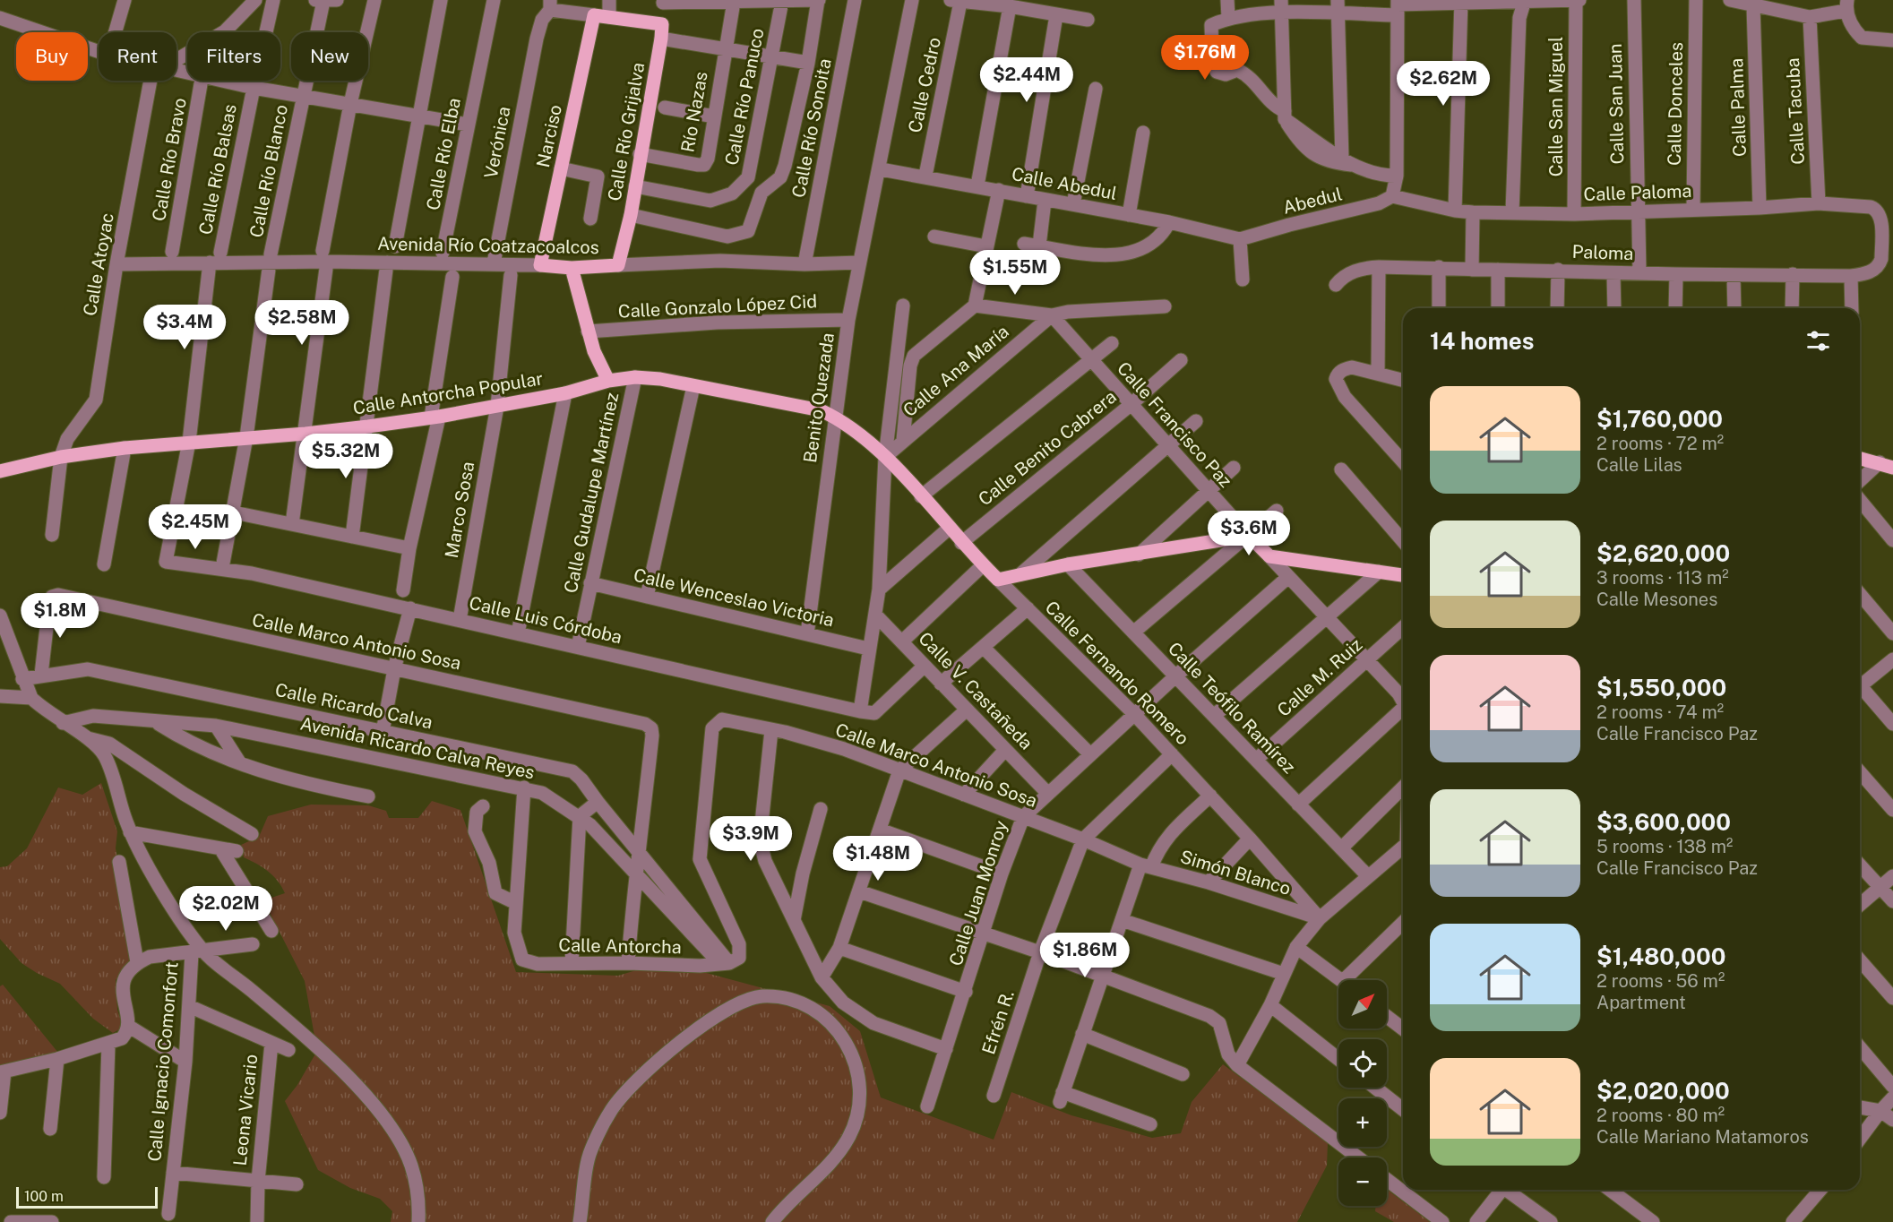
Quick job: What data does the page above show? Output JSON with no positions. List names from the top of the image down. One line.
{"streets":{"main road":["Calle Río Grijalva","Narciso","Avenida Río Coatzacoalcos","Calle Antorcha Popular","Calle Francisco Paz","Calle Fernando Romero"],"street":["Calle Cedro","Calle Río Panuco","Calle San Juan","Calle Donceles","Calle San Miguel","Calle Palma","Calle Tacuba","Río Nazas","Calle Río Sonoita","Verónica","Calle Río Elba","Calle Río Bravo","Calle Río Balsas","Calle Río Blanco","Calle Abedul","Calle Paloma","Abedul","Paloma","Calle Atoyac","Calle Gonzalo López Cid","Calle Ana María","Benito Quezada","Calle Benito Cabrera","Calle Gudalupe Martínez","Marco Sosa","Calle Wenceslao Victoria","Calle Luis Córdoba","Calle Marco Antonio Sosa","Calle M. Ruiz","Calle V. Castañeda","Calle Ricardo Calva","Calle Teófilo Ramírez","Avenida Ricardo Calva Reyes","Simón Blanco","Calle Juan Monroy","Calle Antorcha","Efrén R.","Calle Ignacio Comonfort","Leona Vicario"]},"crossings":[["Calle Cedro","Calle Abedul"],["Calle Río Panuco","Calle Río Grijalva"],["Calle San Juan","Calle Paloma"],["Calle San Juan","Paloma"],["Calle Donceles","Calle Paloma"],["Calle San Miguel","Calle Paloma"],["Calle Palma","Calle Paloma"],["Calle Tacuba","Calle Paloma"],["Río Nazas","Calle Río Grijalva"],["Calle Río Sonoita","Avenida Río Coatzacoalcos"],["Calle Río Grijalva","Avenida Río Coatzacoalcos"],["Narciso","Avenida Río Coatzacoalcos"],["Verónica","Avenida Río Coatzacoalcos"],["Calle Río Blanco","Avenida Río Coatzacoalcos"],["Calle Río Blanco","Calle Antorcha Popular"],["Calle Río Blanco","Calle Luis Córdoba"],["Calle Abedul","Abedul"],["Calle Abedul","Benito Quezada"],["Calle Paloma","Abedul"],["Calle Paloma","Paloma"],["Avenida Río Coatzacoalcos","Calle Atoyac"],["Avenida Río Coatzacoalcos","Benito Quezada"],["Calle Atoyac","Calle Antorcha Popular"],["Calle Gonzalo López Cid","Benito Quezada"],["Calle Ana María","Calle Francisco Paz"],["Calle Ana María","Calle Fernando Romero"],["Calle Antorcha Popular","Benito Quezada"],["Calle Antorcha Popular","Calle Gudalupe Martínez"],["Calle Antorcha Popular","Marco Sosa"],["Calle Antorcha Popular","Calle Luis Córdoba"],["Calle Antorcha Popular","Calle Fernando Romero"],["Benito Quezada","Calle Wenceslao Victoria"],["Benito Quezada","Calle Fernando Romero"],["Calle Francisco Paz","Calle Benito Cabrera"],["Calle Francisco Paz","Calle M. Ruiz"],["Calle Francisco Paz","Calle Juan Monroy"],["Calle Benito Cabrera","Calle Fernando Romero"],["Calle Gudalupe Martínez","Calle Wenceslao Victoria"],["Calle Gudalupe Martínez","Calle Luis Córdoba"],["Marco Sosa","Calle Luis Córdoba"],["Calle Marco Antonio Sosa","Calle Ricardo Calva"],["Calle Marco Antonio Sosa","Avenida Ricardo Calva Reyes"],["Calle Marco Antonio Sosa","Simón Blanco"],["Calle Marco Antonio Sosa","Calle Juan Monroy"],["Calle Marco Antonio Sosa","Calle Antorcha"],["Calle Marco Antonio Sosa","Efrén R."],["Calle Fernando Romero","Simón Blanco"],["Calle Fernando Romero","Calle Juan Monroy"],["Calle M. Ruiz","Calle Teófilo Ramírez"],["Calle V. Castañeda","Calle Juan Monroy"],["Calle Ricardo Calva","Avenida Ricardo Calva Reyes"],["Calle Ricardo Calva","Calle Antorcha"],["Calle Teófilo Ramírez","Calle Juan Monroy"],["Avenida Ricardo Calva Reyes","Calle Antorcha"]],"scale_bar":"100 m","north":"top right","page":{"chip":["Buy","Rent","Filters","New"],"price":["$1.76M","$2.44M","$2.62M","$1.55M","$2.58M","$3.4M","$5.32M","$2.45M","$3.6M","$1.8M","$3.9M","$1.48M","$2.02M","$1.86M"],"heading":"14 homes","list":[{"name":"$1,760,000","note":"2 rooms · 72 m² · Calle Lilas"},{"name":"$2,620,000","note":"3 rooms · 113 m² · Calle Mesones"},{"name":"$1,550,000","note":"2 rooms · 74 m² · Calle Francisco Paz"},{"name":"$3,600,000","note":"5 rooms · 138 m² · Calle Francisco Paz"},{"name":"$1,480,000","note":"2 rooms · 56 m² · Apartment"},{"name":"$2,020,000","note":"2 rooms · 80 m² · Calle Mariano Matamoros"}],"map_buttons":["+","−"],"scale":"100 m"}}
